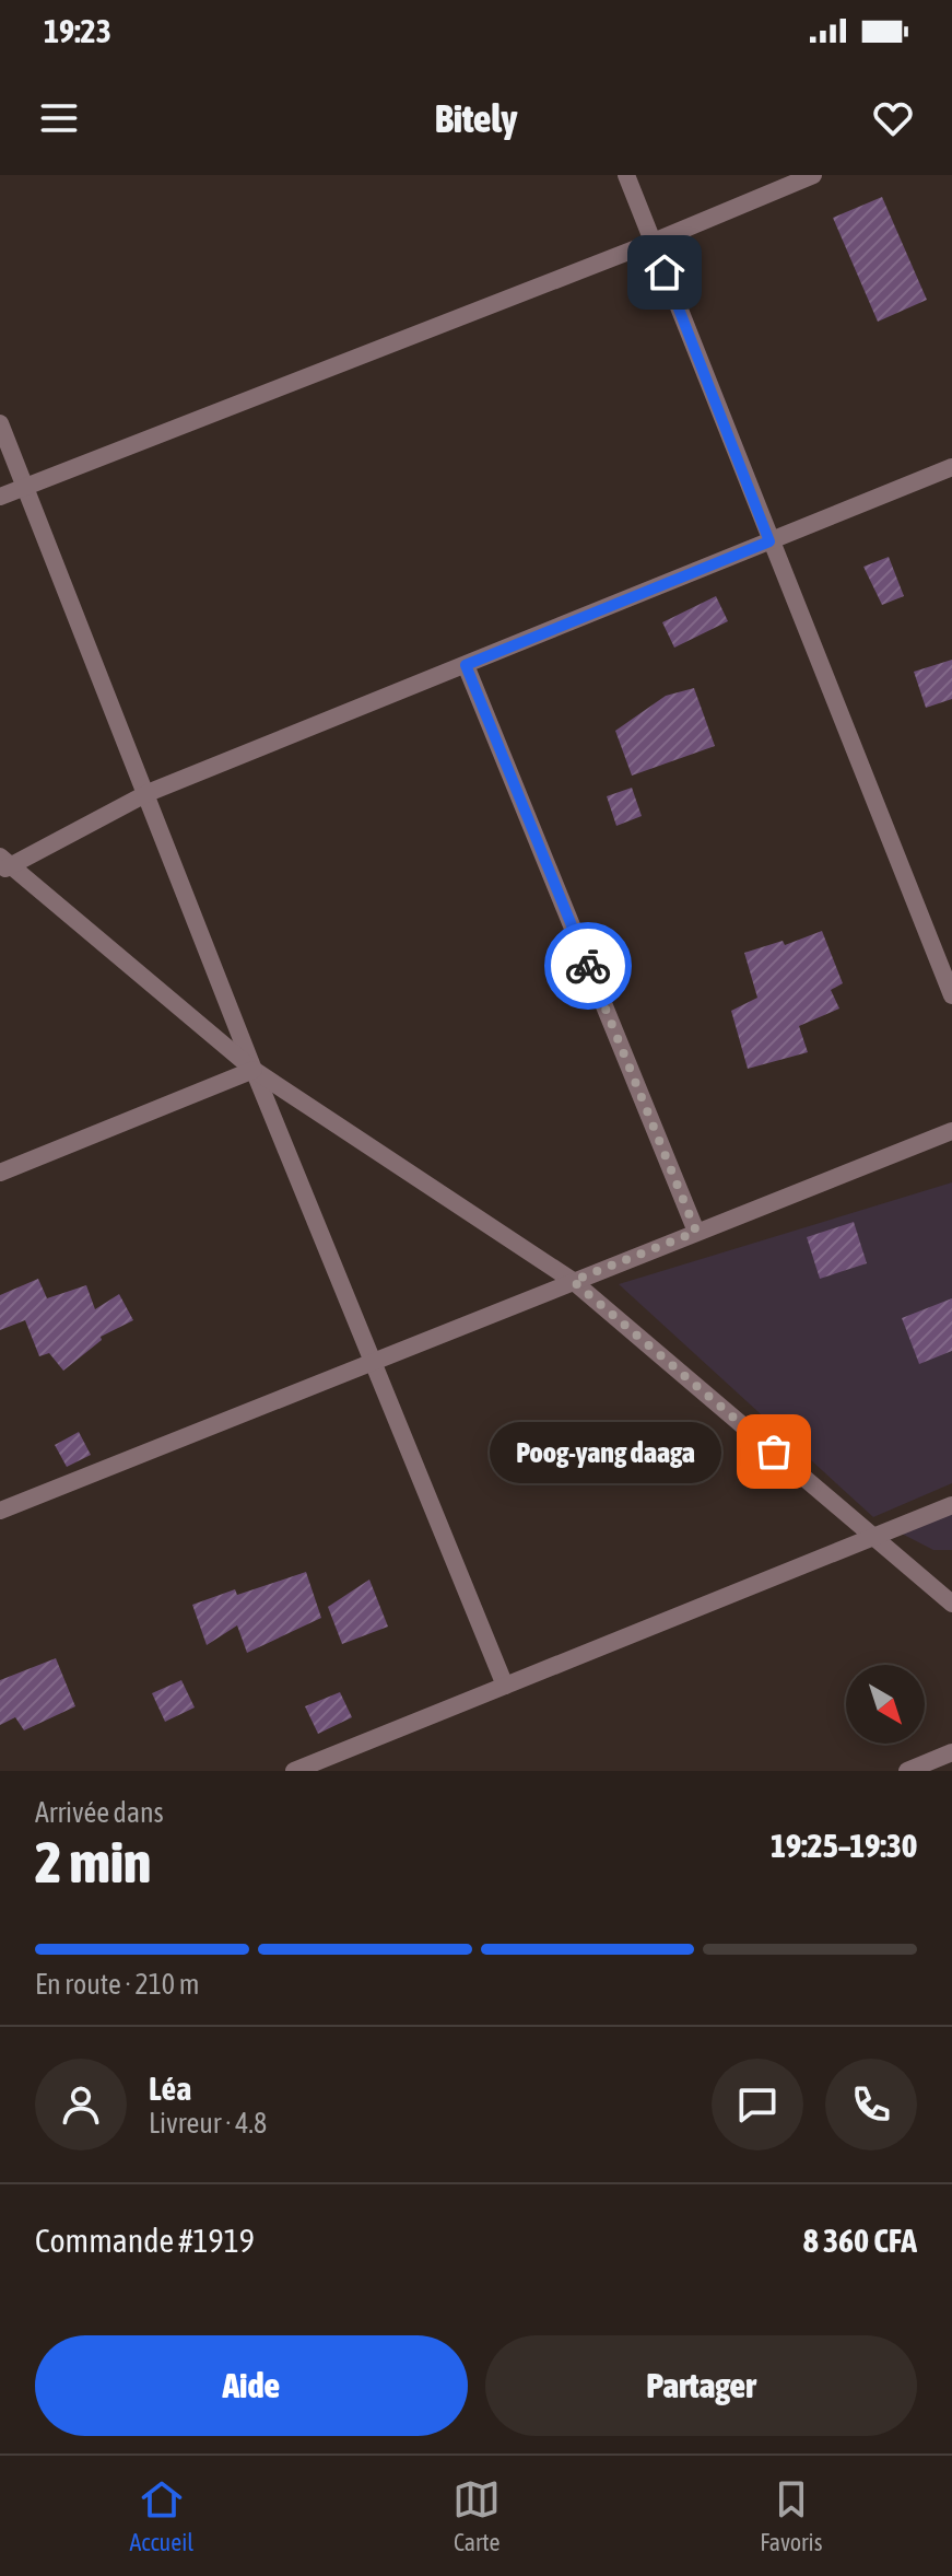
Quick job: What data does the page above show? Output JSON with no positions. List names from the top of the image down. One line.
{"places":["Poog-yang daaga"],"north":"bottom right","page":{"status":"19:23","header":"Bitely","bubble":"Poog-yang daaga","heading":["2 min","Arrivée dans","19:25–19:30"],"panel":["Léa","Livreur · 4.8","Commande #1919","8 360 CFA"],"bar":"En route · 210 m","buttons":["Aide","Partager"],"tabs":["Accueil","Carte","Favoris"]}}
